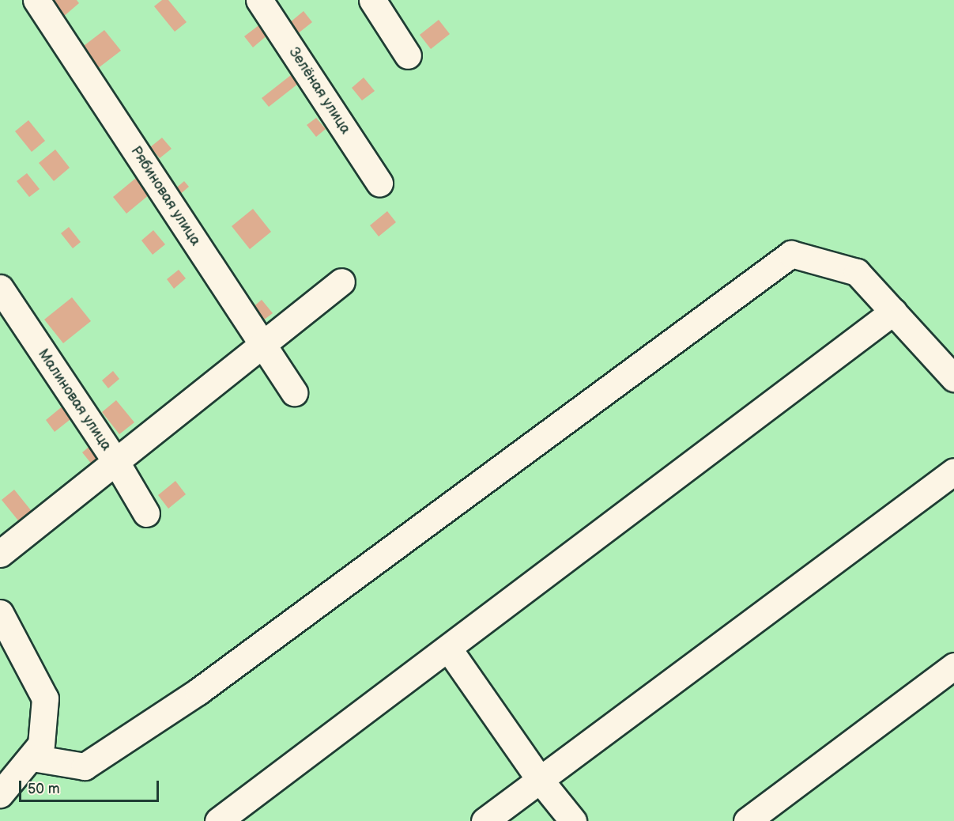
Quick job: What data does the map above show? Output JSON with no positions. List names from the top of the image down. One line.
{"streets":{"lane":["Зелёная улица","Рябиновая улица","Малиновая улица"]},"scale_bar":"50 m"}
